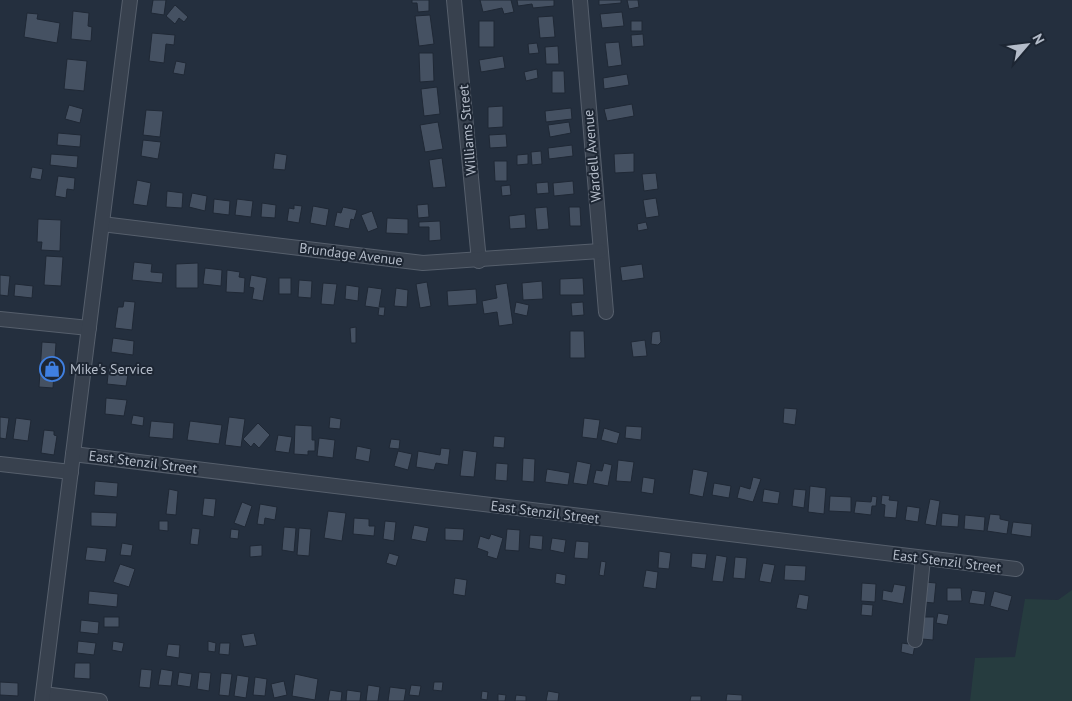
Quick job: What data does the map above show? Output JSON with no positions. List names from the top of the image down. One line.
{"streets":{"street":["Williams Street","Wardell Avenue","Brundage Avenue","East Stenzil Street"]},"crossings":[["Williams Street","Brundage Avenue"],["Wardell Avenue","Brundage Avenue"]],"places":{"shop":["Mike's Service"]},"north":"top right"}
